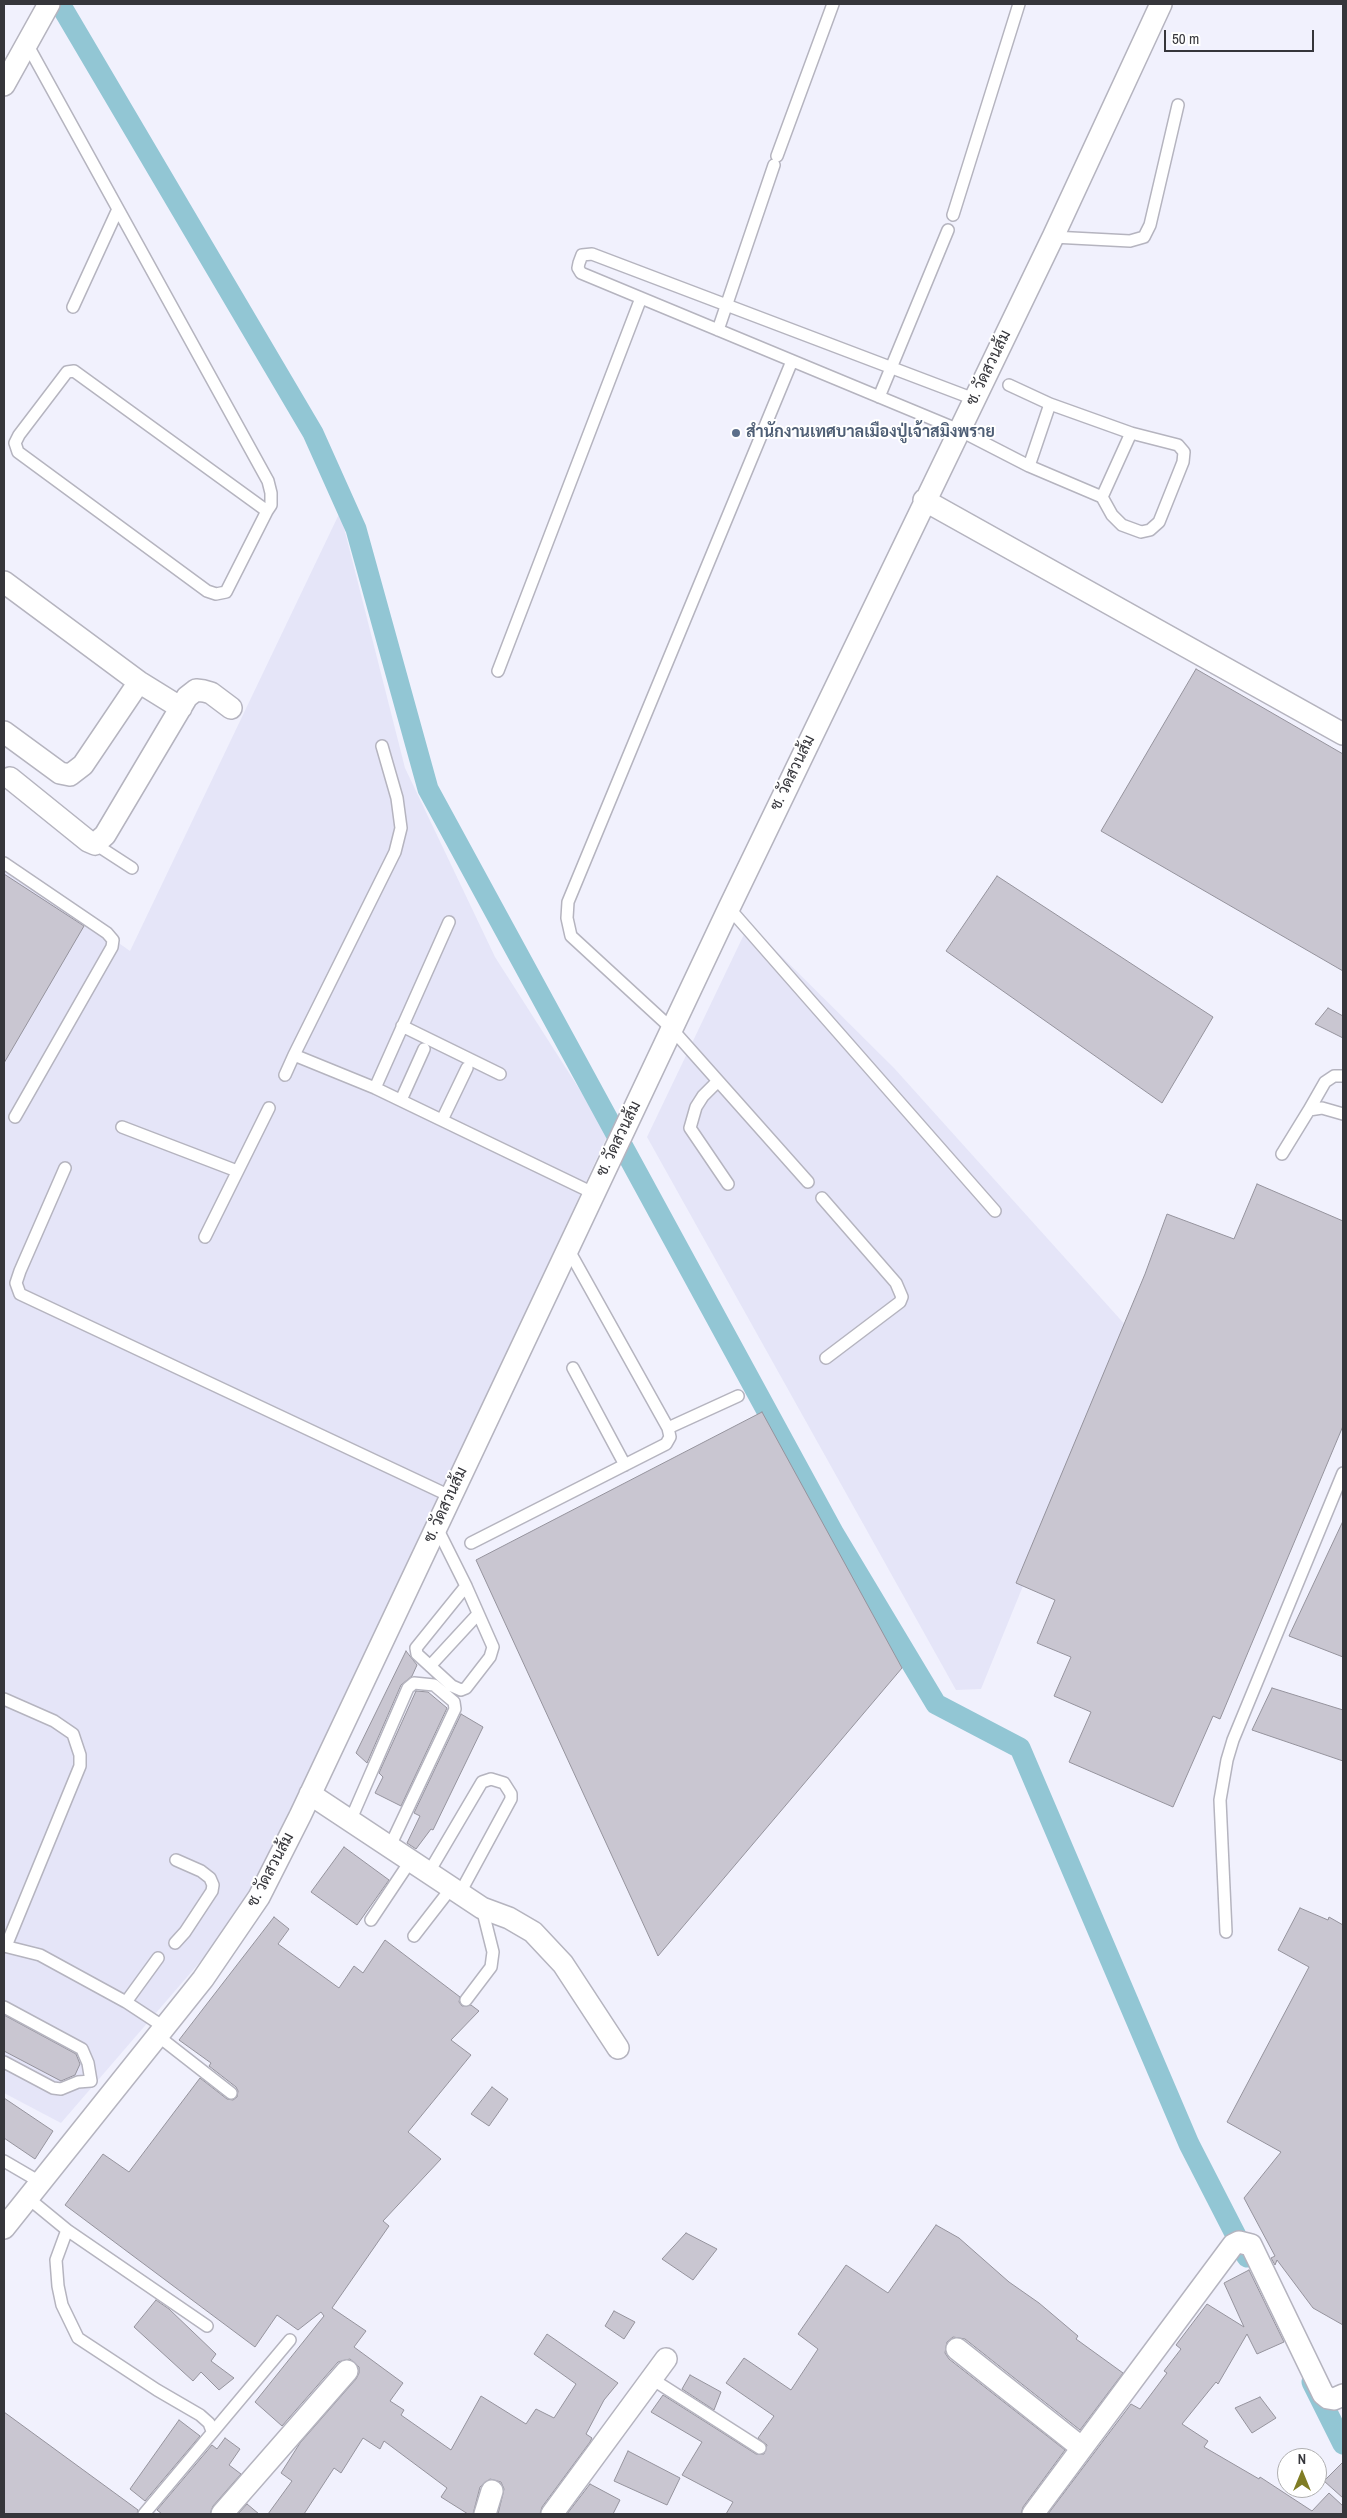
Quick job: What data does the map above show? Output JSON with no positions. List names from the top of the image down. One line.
{"streets":{"street":["ซ. วัดสวนส้ม"]},"places":["สำนักงานเทศบาลเมืองปู่เจ้าสมิงพราย"],"scale_bar":"50 m","north":"top"}
